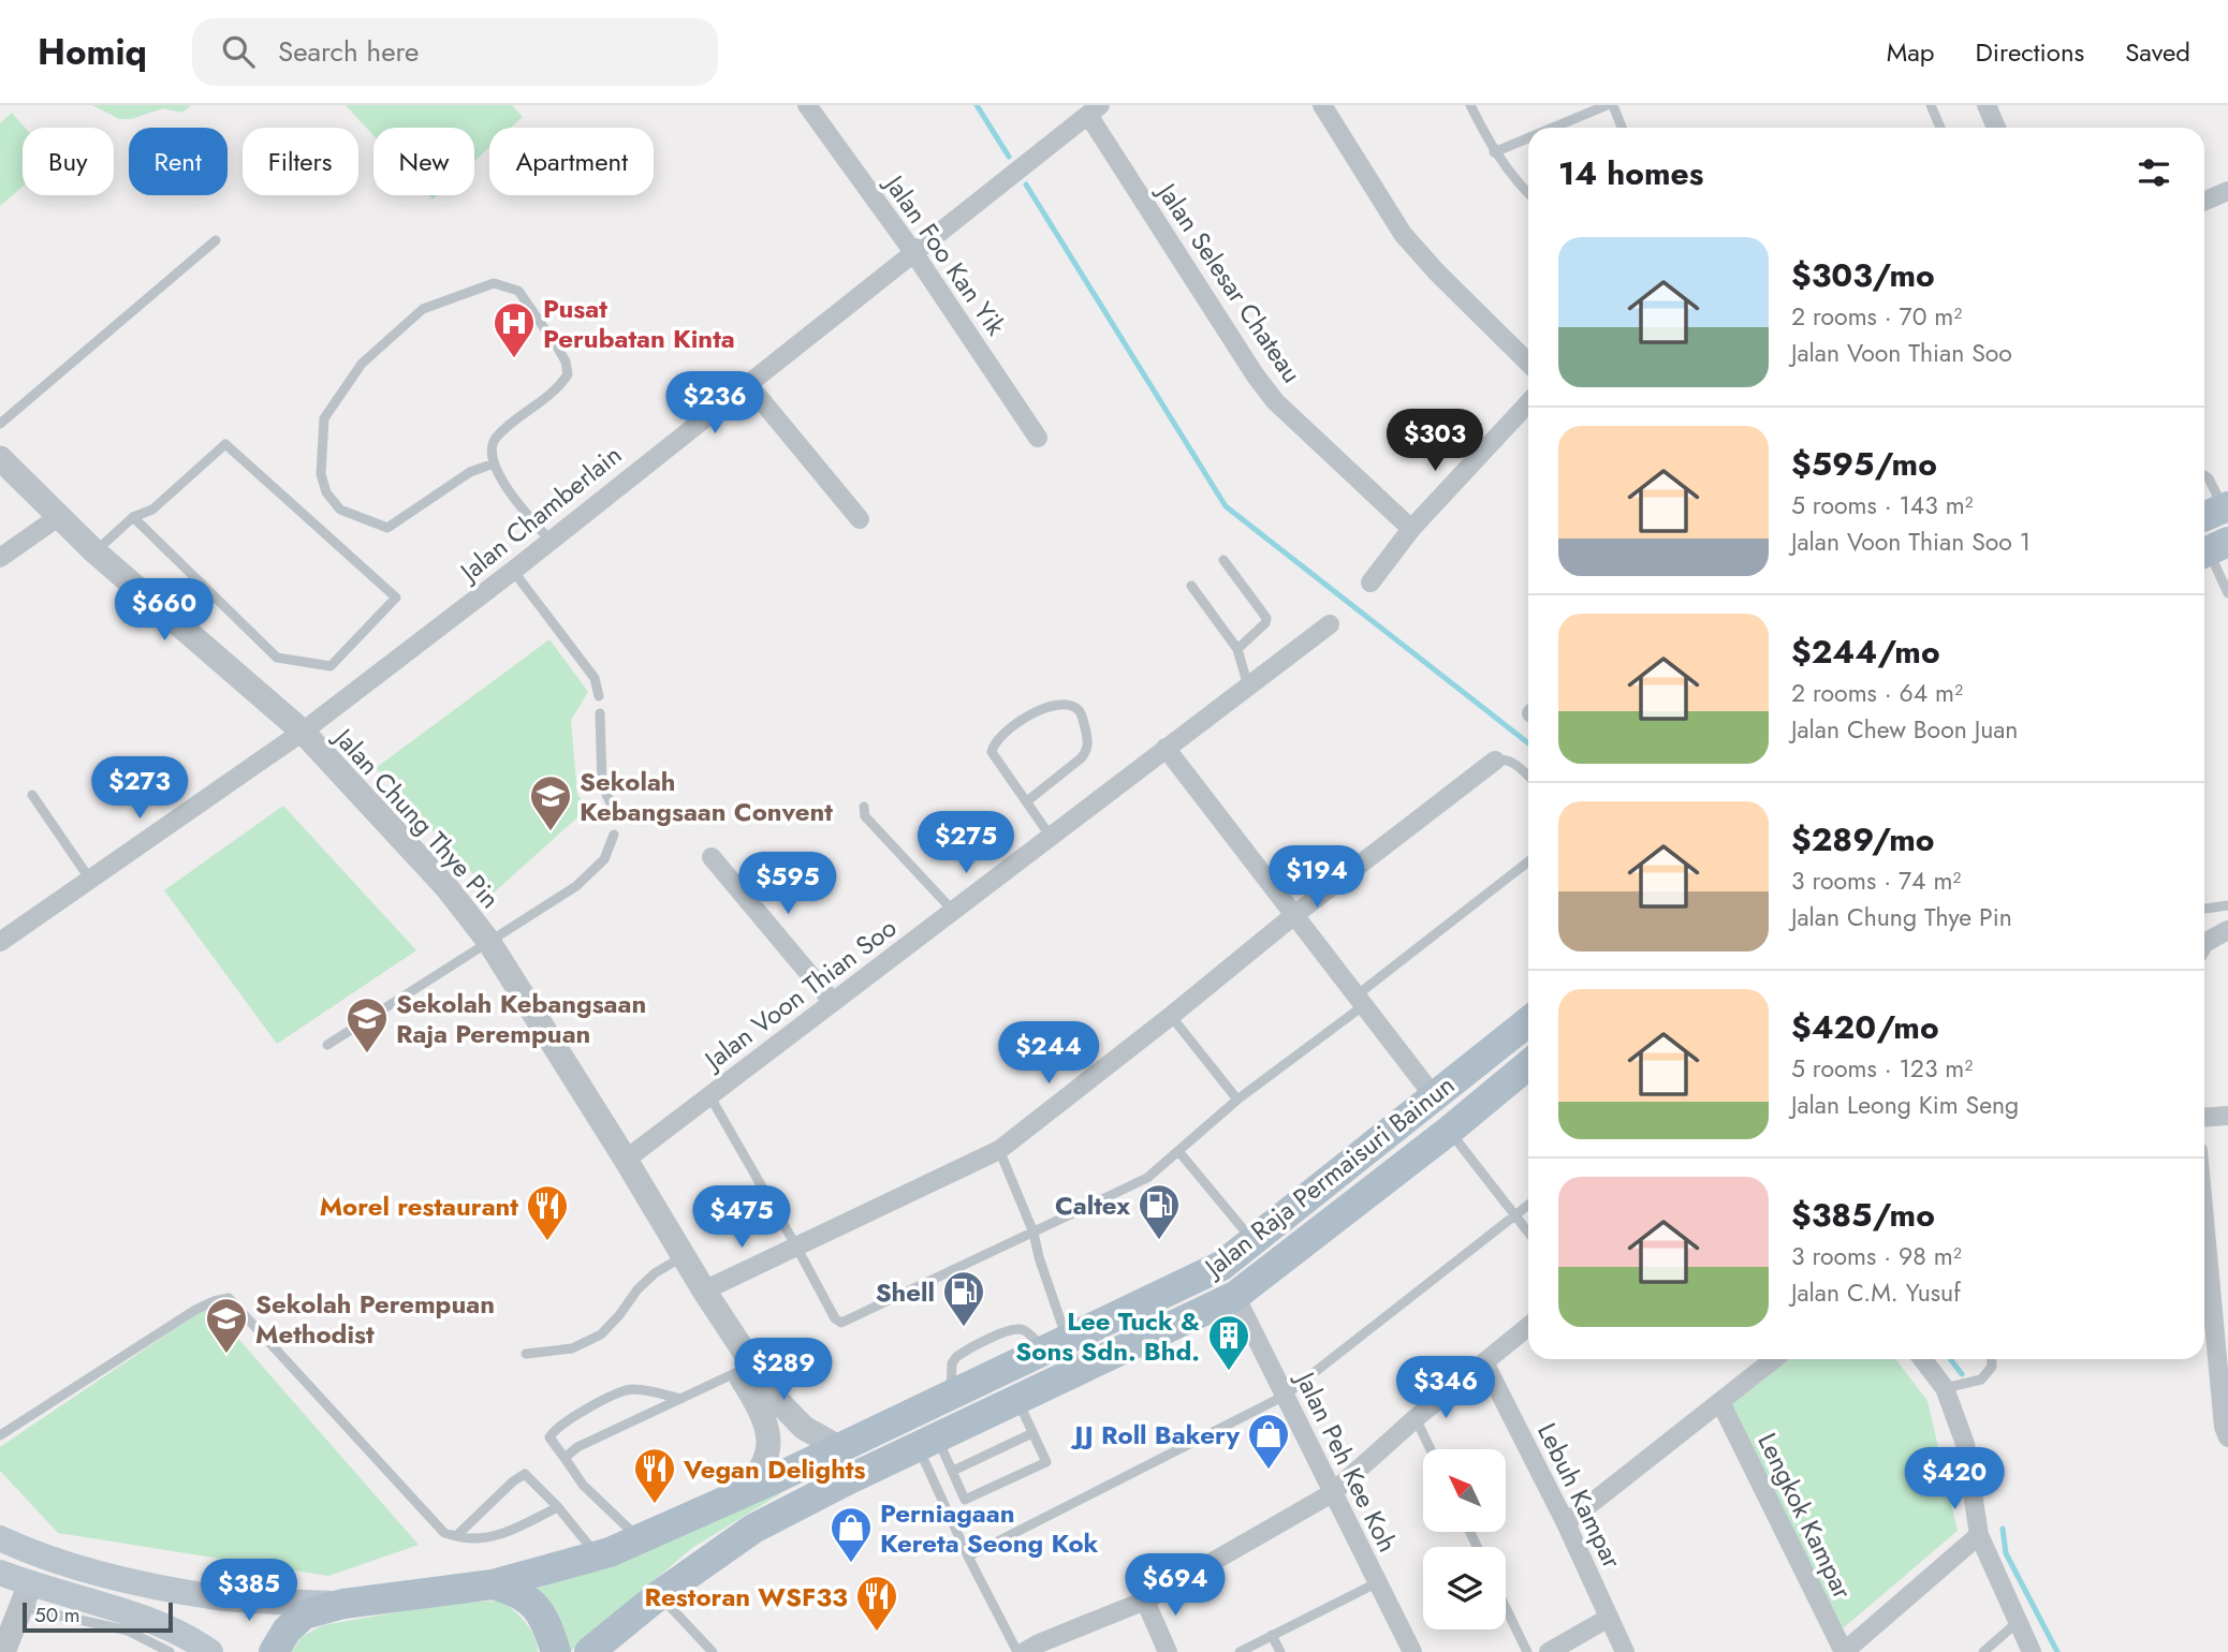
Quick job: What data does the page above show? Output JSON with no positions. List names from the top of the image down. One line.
{"streets":{"main road":["Jalan Raja Permaisuri Bainun"],"street":["Jalan Foo Kan Yik","Jalan Selesar Chateau","Jalan Chamberlain","Jalan Chung Thye Pin","Jalan Voon Thian Soo","Jalan Peh Kee Koh","Lebuh Kampar","Lengkok Kampar"]},"crossings":[["Jalan Foo Kan Yik","Jalan Chamberlain"],["Jalan Selesar Chateau","Jalan Chamberlain"],["Jalan Chamberlain","Jalan Chung Thye Pin"],["Jalan Chung Thye Pin","Jalan Voon Thian Soo"],["Jalan Chung Thye Pin","Jalan Raja Permaisuri Bainun"],["Jalan Raja Permaisuri Bainun","Jalan Peh Kee Koh"]],"places":{"hospital":["Pusat Perubatan Kinta"],"school or university":["Sekolah Kebangsaan Convent","Sekolah Kebangsaan Raja Perempuan","Sekolah Perempuan Methodist"],"fuel station":["Caltex","Shell"],"restaurant":["Morel restaurant","Vegan Delights","Restoran WSF33"],"building":["Lee Tuck & Sons Sdn. Bhd."],"shop":["JJ Roll Bakery","Perniagaan Kereta Seong Kok"]},"scale_bar":"50 m","north":"top left","page":{"header":"Homiq","search":"Search here","nav":["Map","Directions","Saved"],"chip":["Buy","Rent","Filters","New","Apartment"],"heading":"14 homes","list":[{"name":"$303/mo","note":"2 rooms · 70 m² · Jalan Voon Thian Soo"},{"name":"$595/mo","note":"5 rooms · 143 m² · Jalan Voon Thian Soo 1"},{"name":"$244/mo","note":"2 rooms · 64 m² · Jalan Chew Boon Juan"},{"name":"$289/mo","note":"3 rooms · 74 m² · Jalan Chung Thye Pin"},{"name":"$420/mo","note":"5 rooms · 123 m² · Jalan Leong Kim Seng"},{"name":"$385/mo","note":"3 rooms · 98 m² · Jalan C.M. Yusuf"}],"price":["$236","$303","$660","$273","$275","$194","$595","$244","$475","$289","$346","$420","$694","$385"],"scale":"50 m"}}
